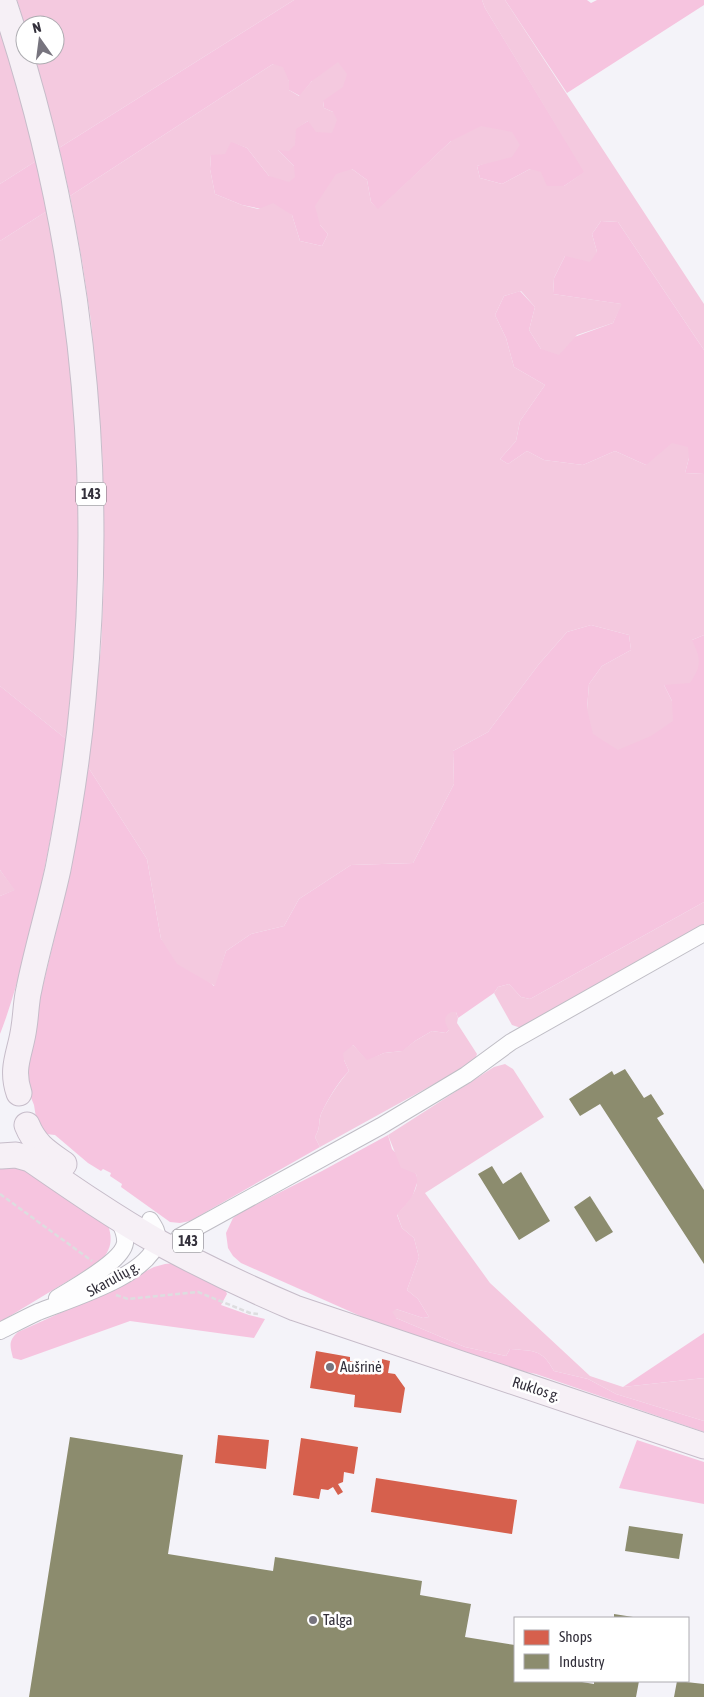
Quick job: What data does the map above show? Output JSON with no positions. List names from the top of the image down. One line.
{"streets":{"main road":["143","Ruklos g."],"street":["Skarulių g."]},"crossings":[["143","Skarulių g."],["143","Ruklos g."],["Skarulių g.","Ruklos g."]],"places":["Aušrinė","Talga"],"legend":["Shops","Industry"],"north":"top"}
